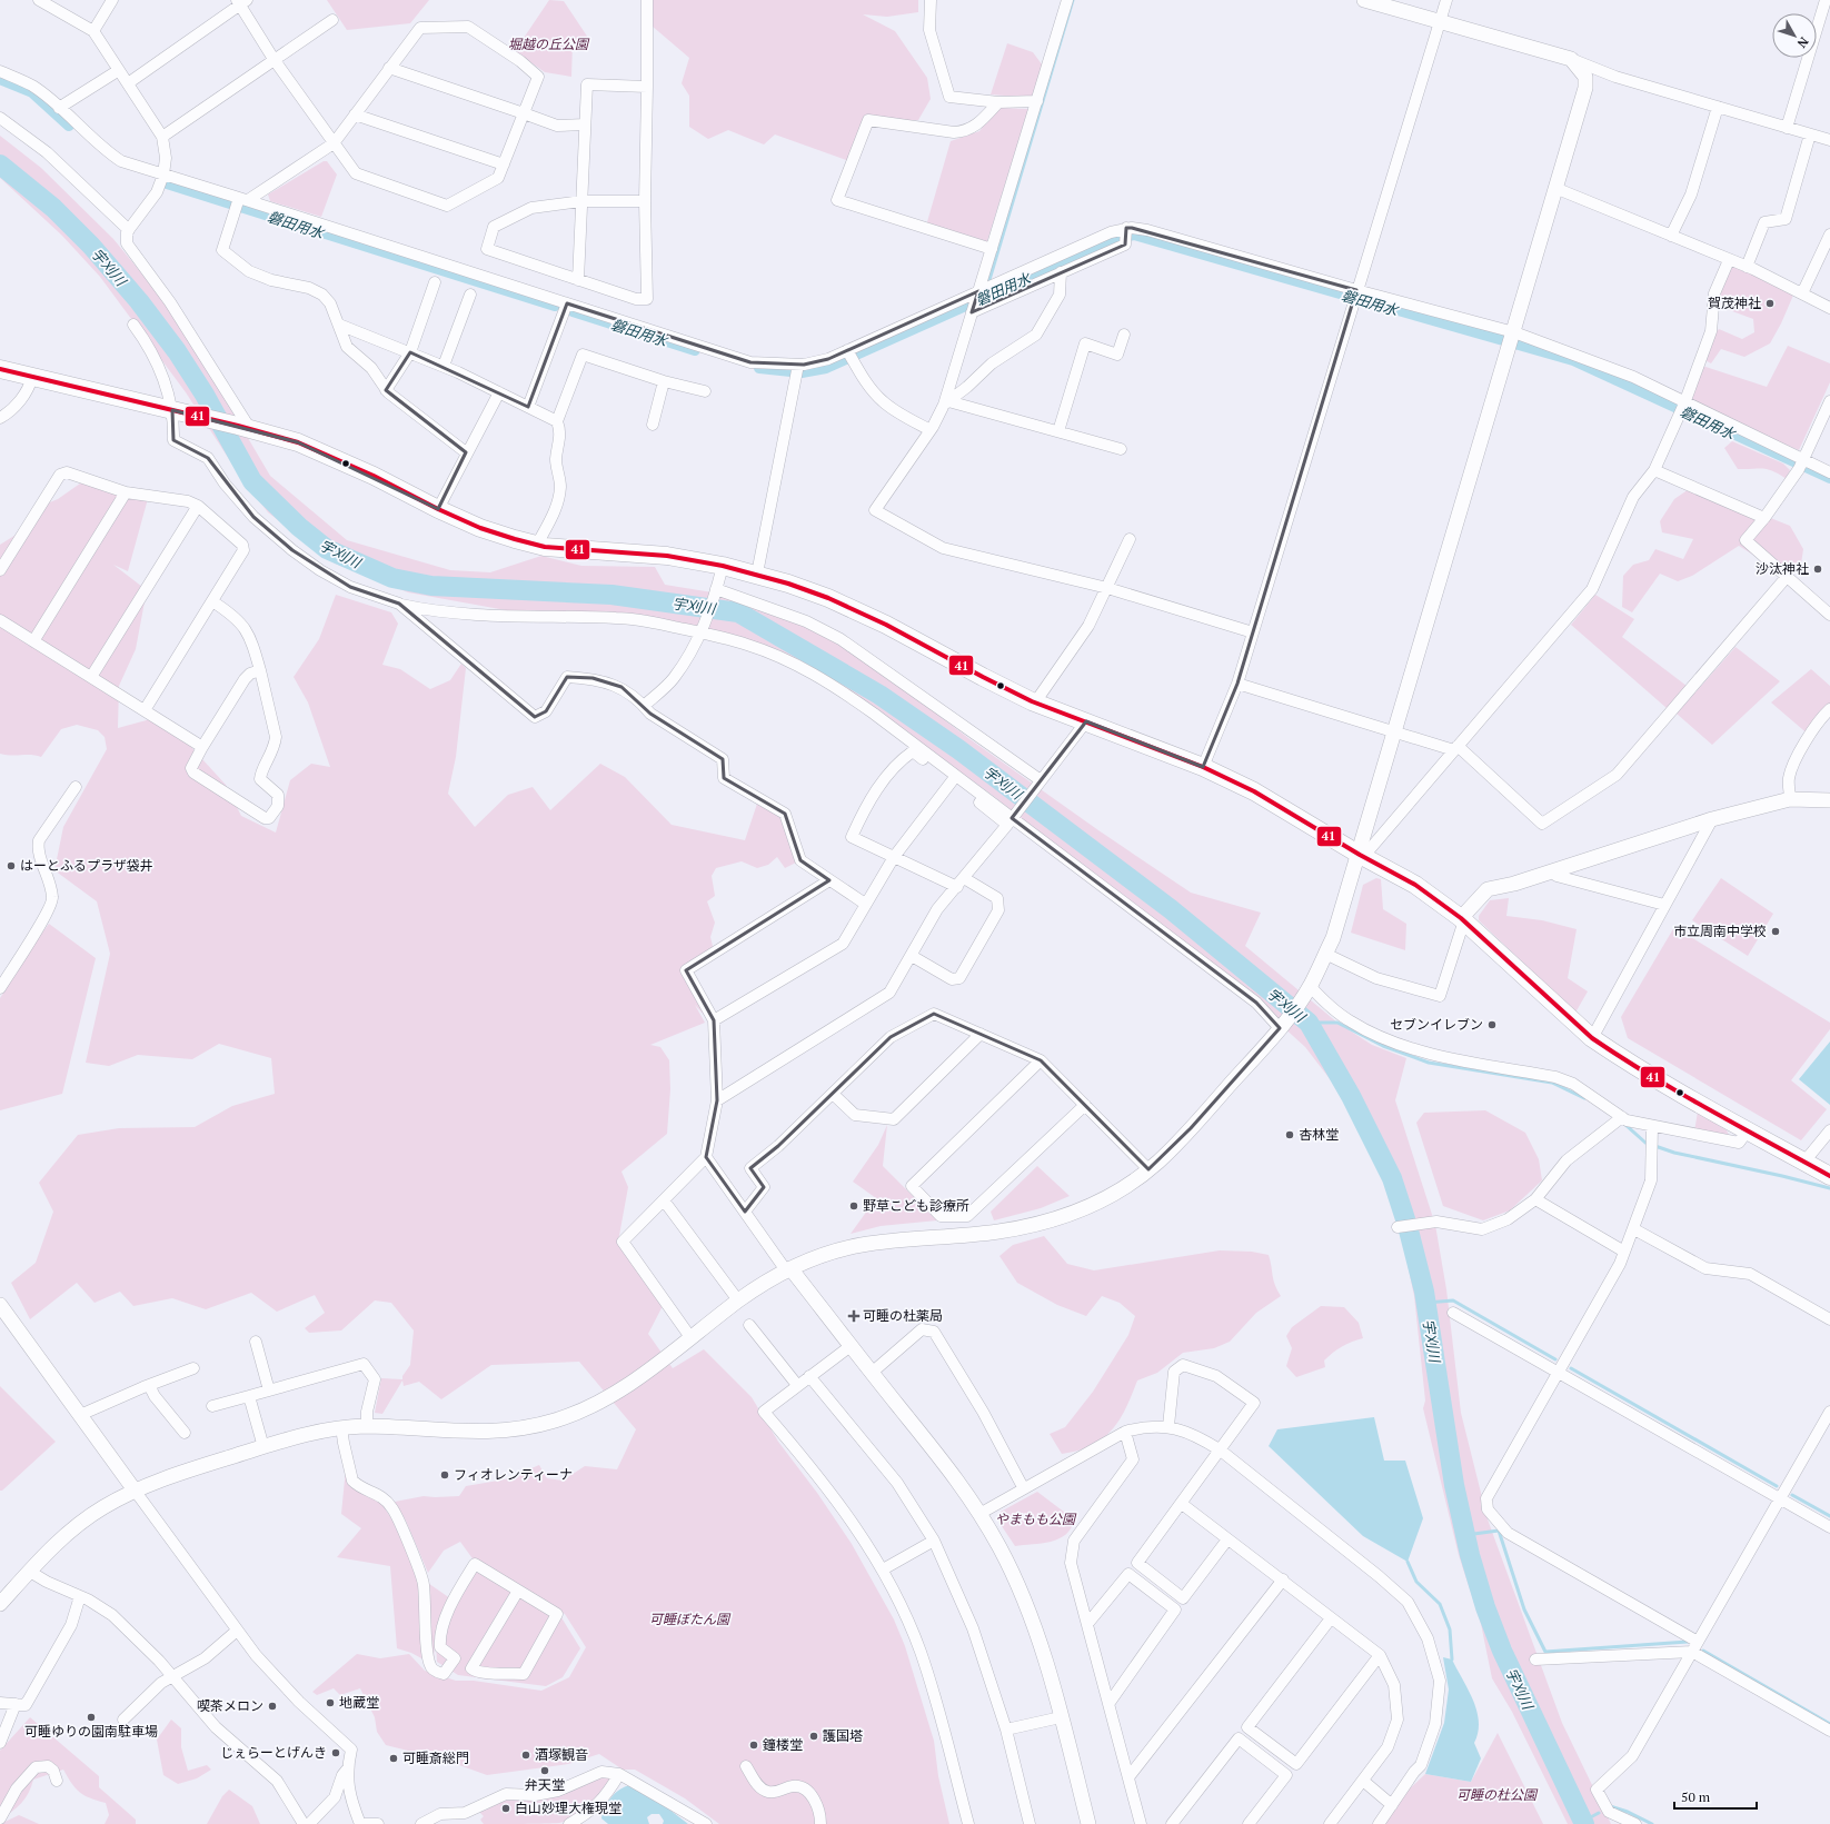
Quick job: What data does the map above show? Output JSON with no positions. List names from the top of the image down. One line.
{"water":["磐田用水","宇刈川"],"parks":["堀越の丘公園","やまもも公園","可睡ぼたん園","可睡の杜公園"],"places":{"other":["賀茂神社","沙汰神社","はーとふるプラザ袋井","市立周南中学校","セブンイレブン","杏林堂","野草こども診療所","フィオレンティーナ","地蔵堂","喫茶メロン","可睡ゆりの園南駐車場","護国塔","鐘楼堂","じぇらーとげんき","酒塚観音","可睡斎総門","弁天堂","白山妙理大権現堂"],"health":["可睡の杜薬局"]},"lines":["transit line 41"],"scale_bar":"50 m","north":"bottom right"}
